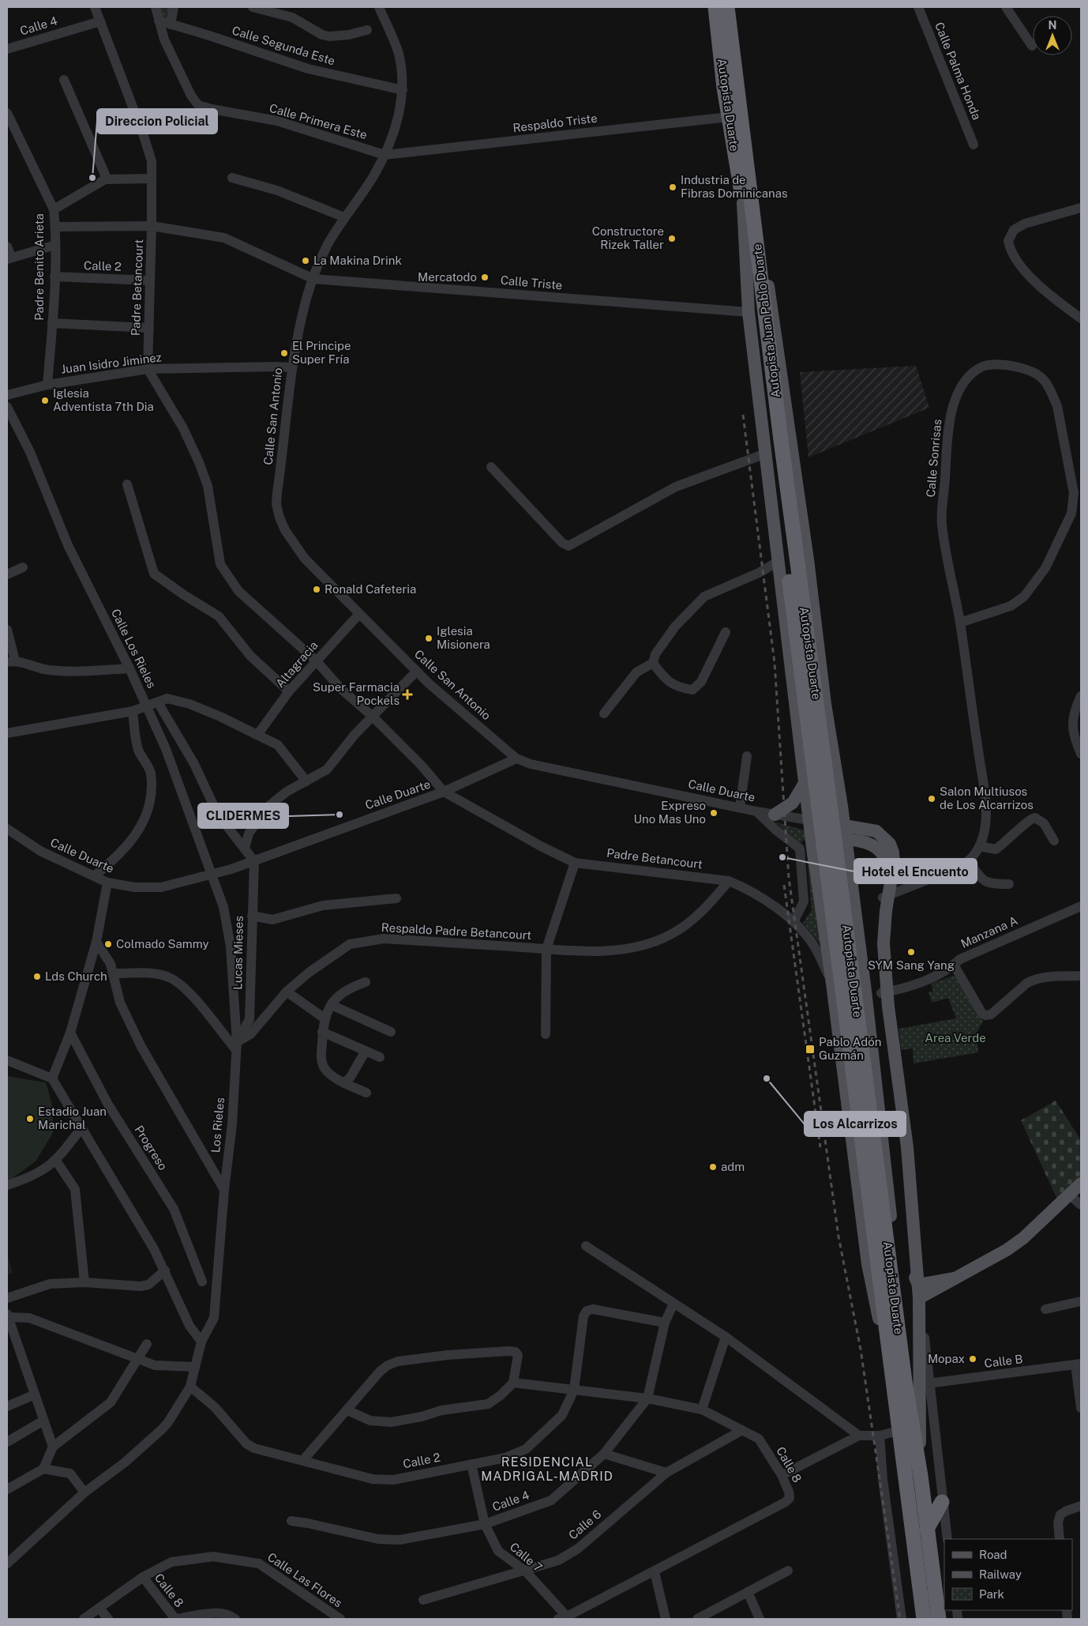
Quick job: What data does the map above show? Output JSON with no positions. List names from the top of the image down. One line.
{"streets":{"highway":["Autopista Duarte","Autopista Juan Pablo Duarte"],"street":["Calle 4","Calle Segunda Este","Calle Palma Honda","Calle Primera Este","Respaldo Triste","Calle 2","Padre Benito Arieta","Calle Triste","Padre Betancourt","Juan Isidro Jiminez","Calle San Antonio","Calle Sonrisas","Calle Los Rieles","Altagracia","Calle Duarte","Respaldo Padre Betancourt","Manzana A","Lucas Mieses","Los Rieles","Progreso","Calle B","Calle 8","Calle 6","Calle 7","Calle Las Flores"]},"crossings":[["Calle 4","Calle 2"],["Calle 4","Padre Betancourt"],["Calle 4","Calle 8"],["Calle 4","Calle 7"],["Calle Segunda Este","Calle Primera Este"],["Calle Segunda Este","Calle San Antonio"],["Autopista Duarte","Respaldo Triste"],["Autopista Duarte","Autopista Juan Pablo Duarte"],["Calle Primera Este","Respaldo Triste"],["Calle Primera Este","Calle San Antonio"],["Respaldo Triste","Calle San Antonio"],["Calle 2","Padre Benito Arieta"],["Calle 2","Padre Betancourt"],["Calle 2","Los Rieles"],["Calle 2","Calle 8"],["Calle 2","Calle 7"],["Padre Benito Arieta","Juan Isidro Jiminez"],["Calle Triste","Calle San Antonio"],["Padre Betancourt","Juan Isidro Jiminez"],["Padre Betancourt","Calle Duarte"],["Padre Betancourt","Respaldo Padre Betancourt"],["Juan Isidro Jiminez","Calle San Antonio"],["Calle San Antonio","Altagracia"],["Calle San Antonio","Calle Duarte"],["Calle Los Rieles","Los Rieles"],["Calle Duarte","Lucas Mieses"],["Respaldo Padre Betancourt","Lucas Mieses"],["Respaldo Padre Betancourt","Los Rieles"],["Lucas Mieses","Los Rieles"],["Calle 8","Calle 6"],["Calle 8","Calle 7"],["Calle 8","Calle Las Flores"],["Calle 6","Calle 7"]],"districts":["RESIDENCIAL MADRIGAL-MADRID"],"parks":["Area Verde"],"places":{"other":["Direccion Policial","Industria de Fibras Dominicanas","Constructore Rizek Taller","La Makina Drink","Mercatodo","El Principe Super Fría","Iglesia Adventista 7th Dia","Ronald Cafeteria","Iglesia Misionera","Salon Multiusos de Los Alcarrizos","Expreso Uno Mas Uno","CLIDERMES","Hotel el Encuento","Colmado Sammy","SYM Sang Yang","Lds Church","Los Alcarrizos","Estadio Juan Marichal","adm","Mopax"],"health":["Super Farmacia Pockels"],"transit":["Pablo Adón Guzmán"]},"legend":["Road","Railway","Park"],"north":"top"}
